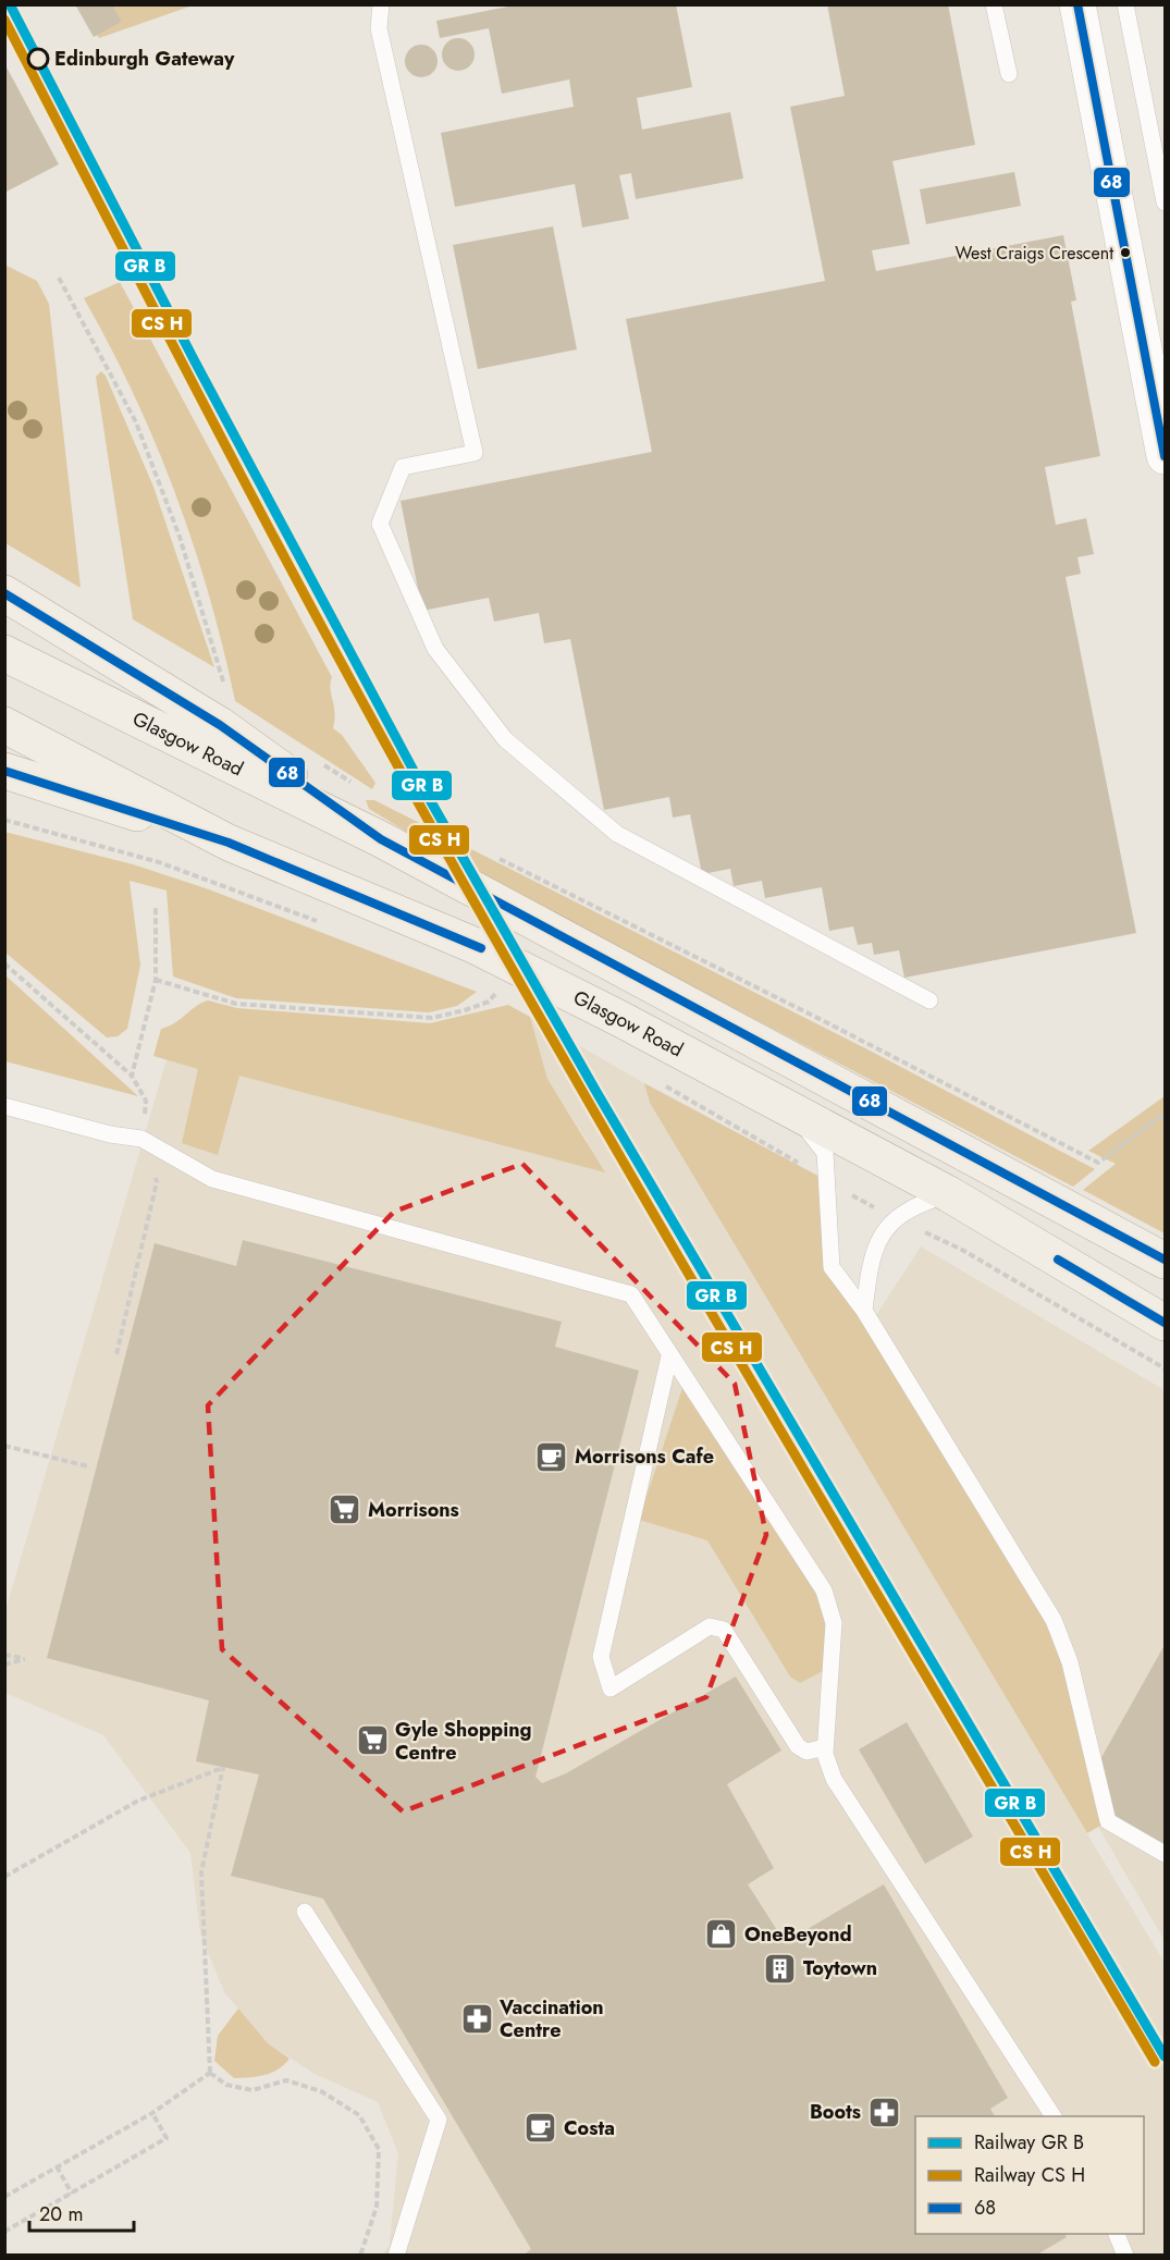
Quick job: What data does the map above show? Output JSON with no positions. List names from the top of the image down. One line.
{"streets":{"main road":["Glasgow Road"]},"places":{"other":["Edinburgh Gateway","West Craigs Crescent"],"cafe":["Morrisons Cafe","Costa"],"supermarket":["Morrisons","Gyle Shopping Centre"],"shop":["OneBeyond"],"building":["Toytown"],"pharmacy":["Vaccination Centre","Boots"]},"lines":["transit line 68"],"legend":["Railway GR B","Railway CS H","68"],"scale_bar":"20 m"}
